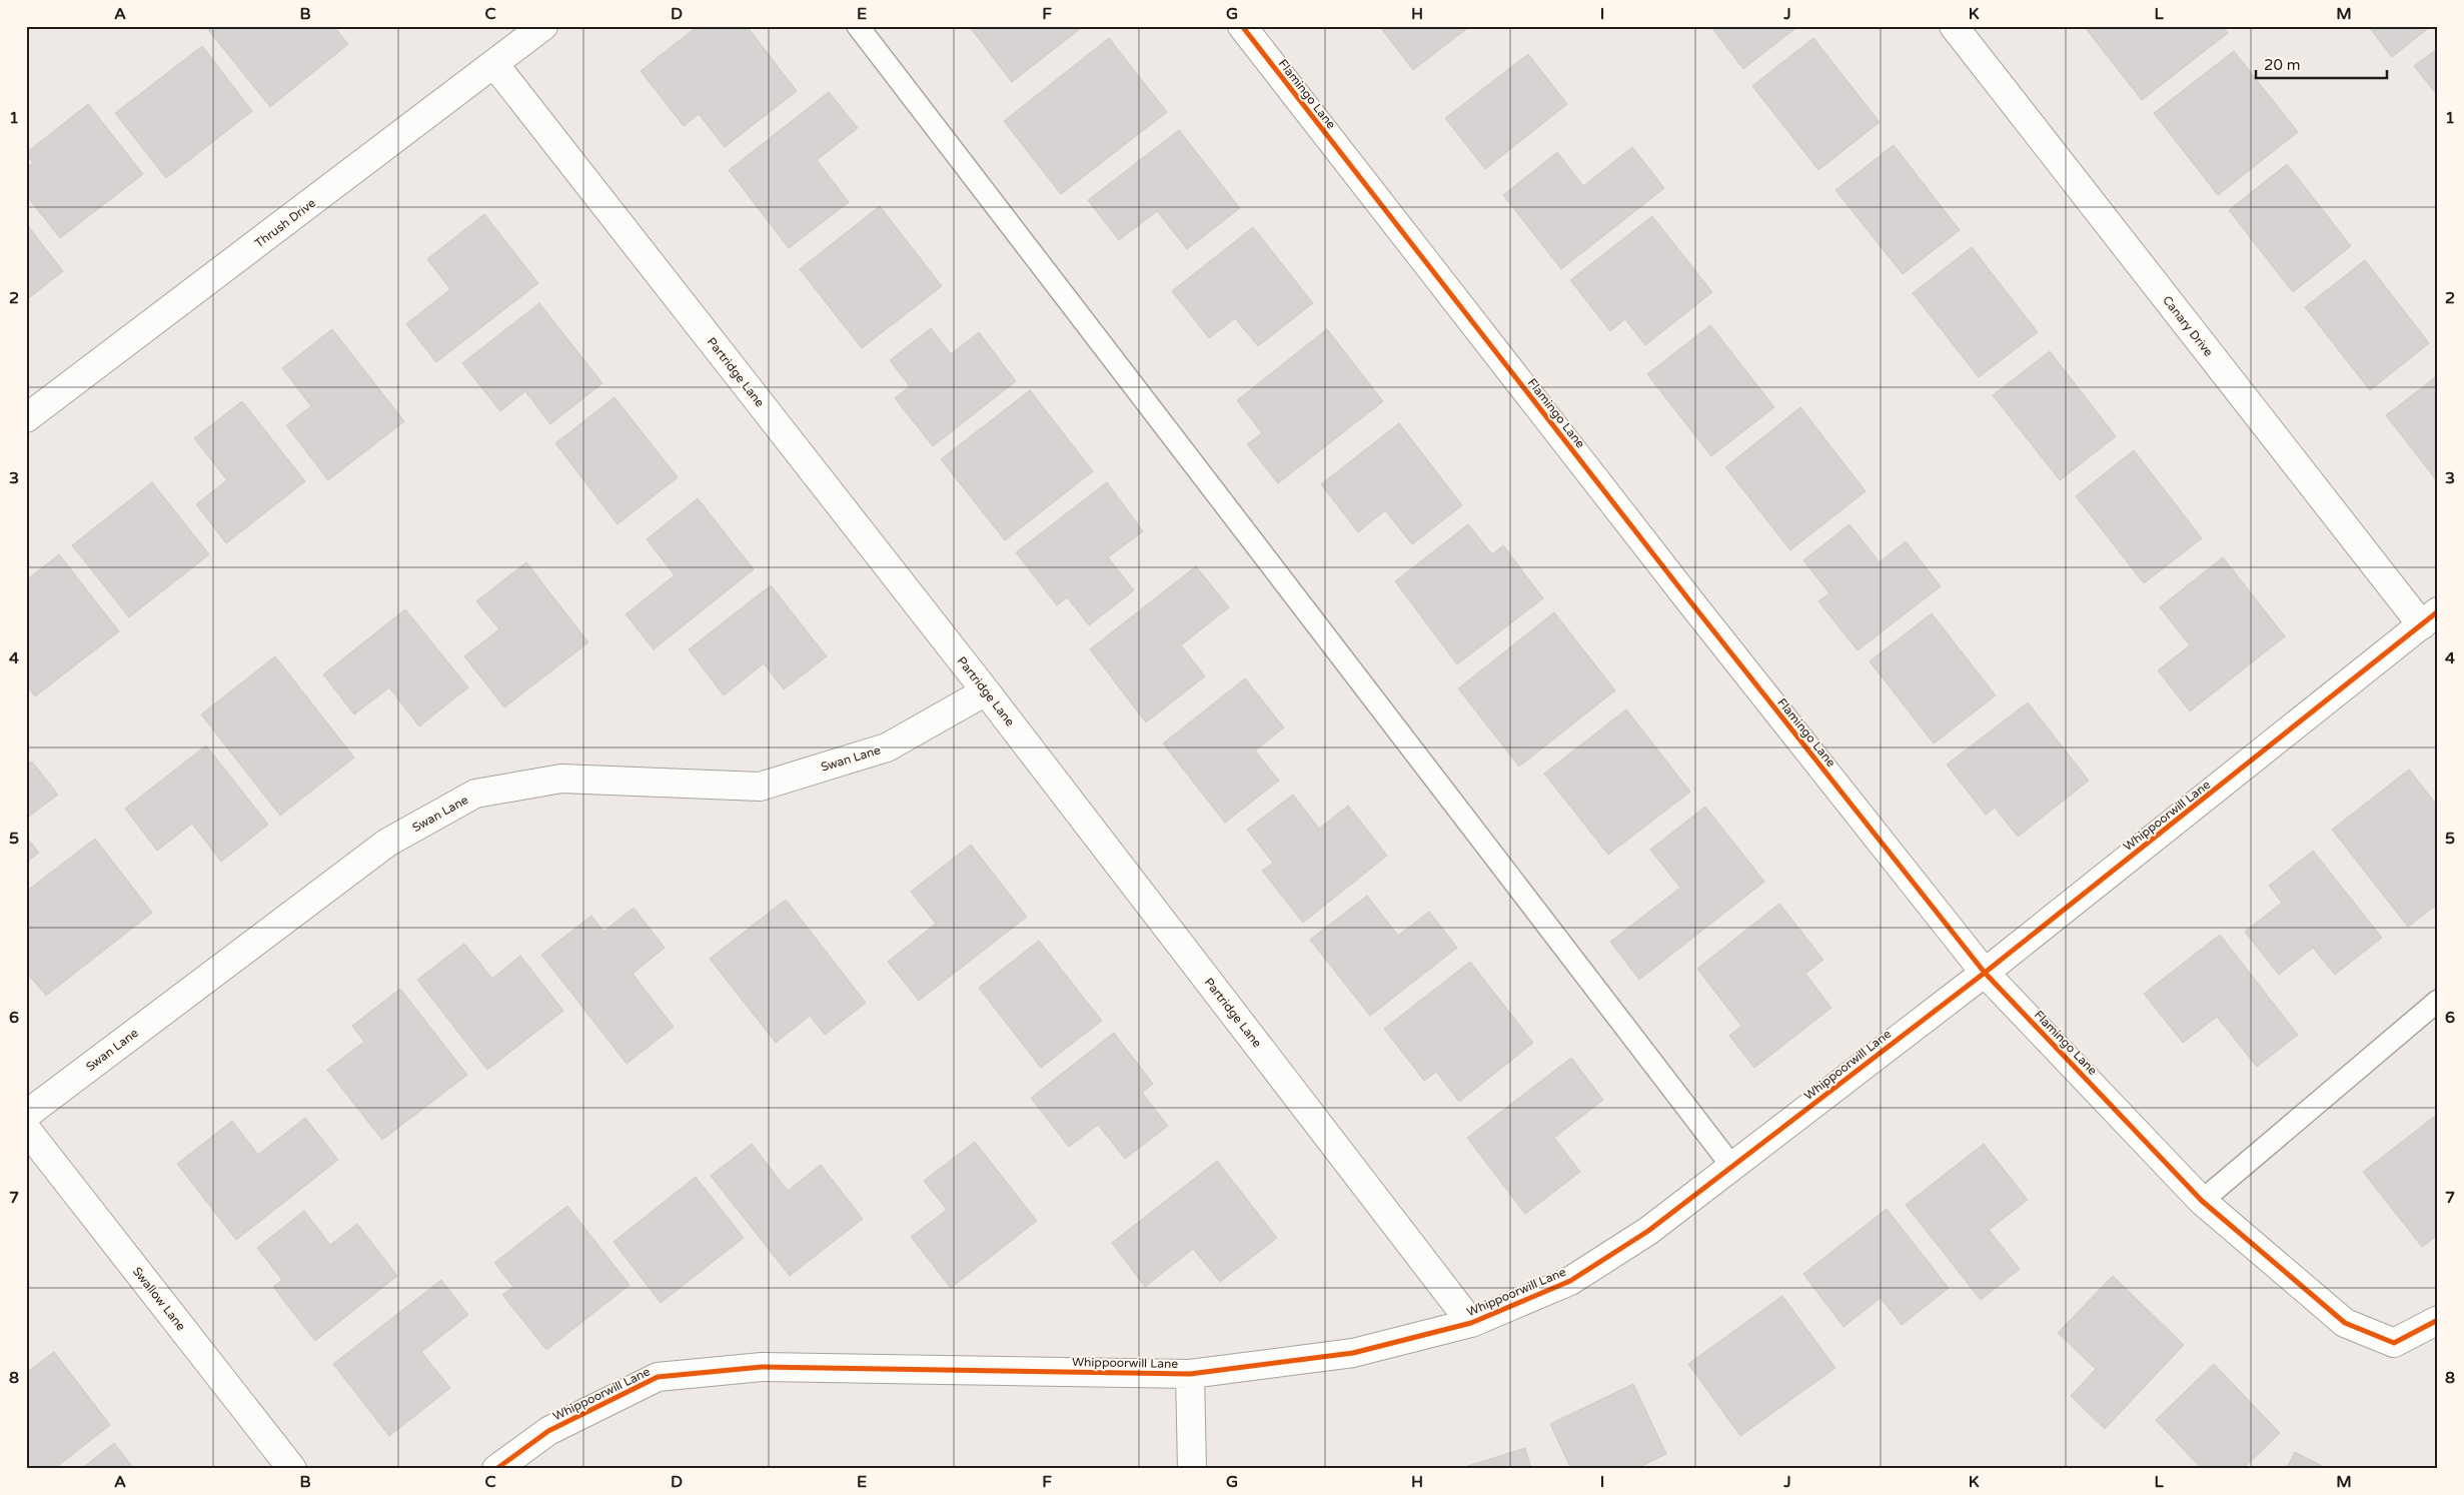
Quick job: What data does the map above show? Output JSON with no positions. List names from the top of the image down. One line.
{"streets":{"street":["Flamingo Lane","Thrush Drive","Canary Drive","Partridge Lane","Swan Lane","Whippoorwill Lane","Swallow Lane"]},"crossings":[["Flamingo Lane","Whippoorwill Lane"],["Thrush Drive","Partridge Lane"],["Canary Drive","Whippoorwill Lane"],["Partridge Lane","Swan Lane"],["Partridge Lane","Whippoorwill Lane"]],"scale_bar":"20 m","grid":{"columns":["A","B","C","D","E","F","G","H","I","J","K","L","M"],"rows":["1","2","3","4","5","6","7","8"]}}
